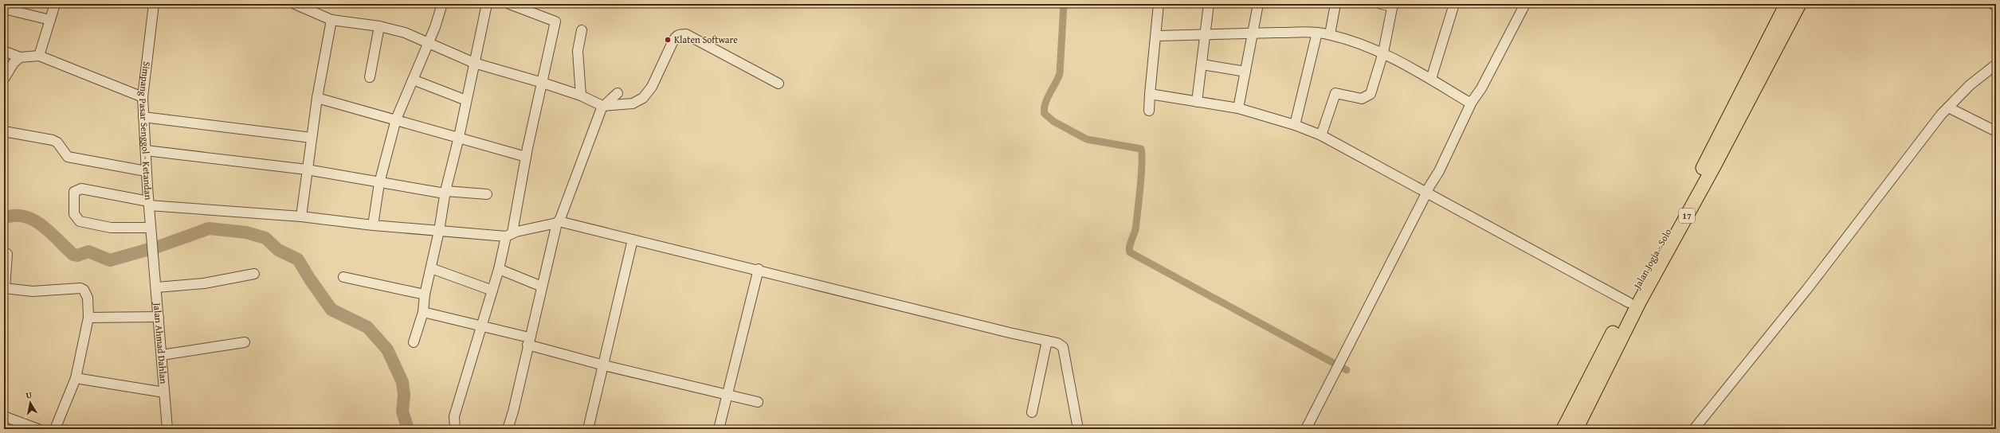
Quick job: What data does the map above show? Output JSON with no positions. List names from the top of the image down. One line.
{"streets":{"highway":["17","Jalan Jogja - Solo"],"street":["Simpang Pasar Senggol - Ketandan","Jalan Ahmad Dahlan"]},"crossings":[["Simpang Pasar Senggol - Ketandan","Jalan Ahmad Dahlan"]],"places":["Klaten Software"],"north":"top"}
